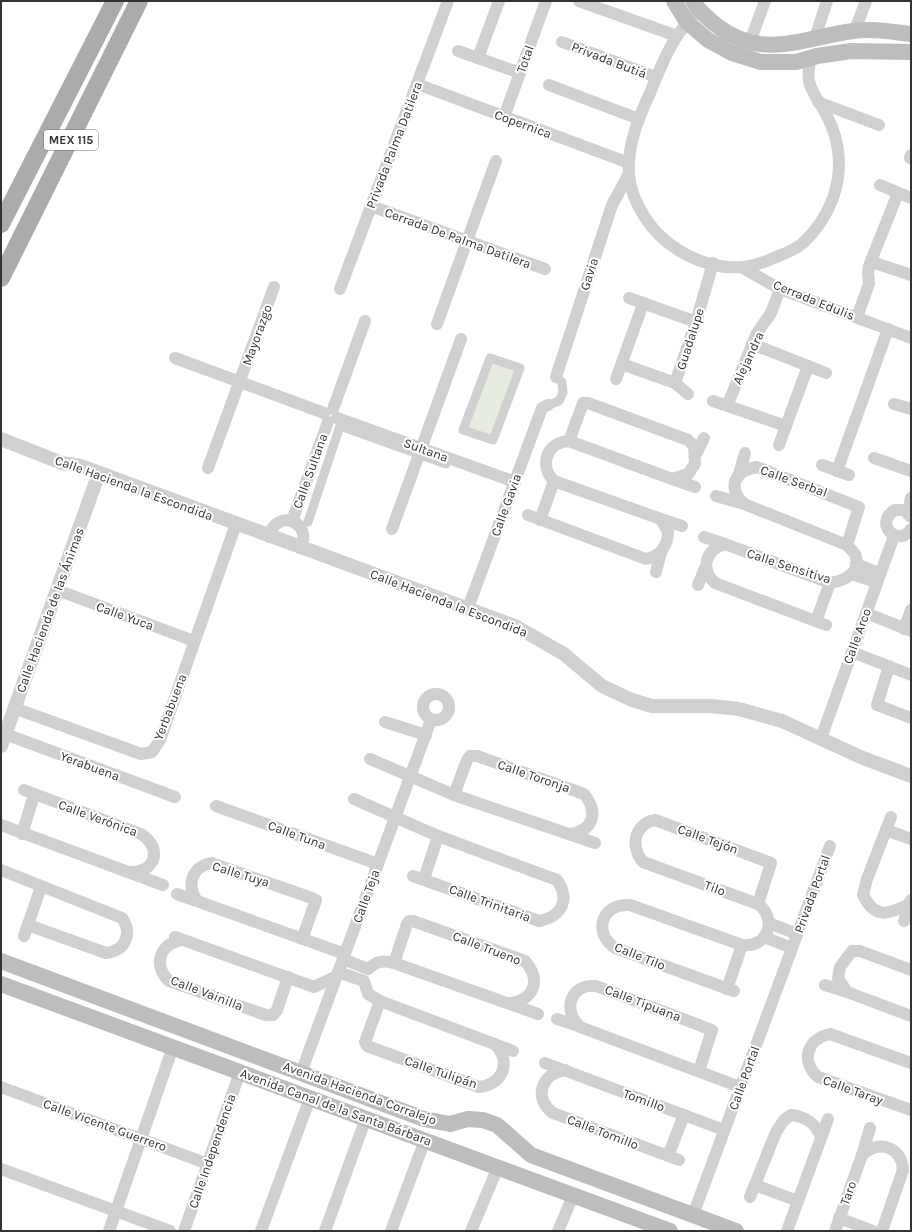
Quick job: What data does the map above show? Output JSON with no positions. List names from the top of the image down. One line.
{"streets":{"main road":["MEX 115","Avenida Hacienda Corralejo","Avenida Canal de la Santa Bárbara"],"street":["Total","Privada Butiá","Copernica","Privada Palma Datilera","Cerrada De Palma Datilera","Gavia","Cerrada Edulis","Mayorazgo","Guadalupe","Alejandra","Sultana","Calle Sultana","Calle Serbal","Calle Hacienda la Escondida","Calle Gavia","Calle Sensitiva","Calle Hacienda de las Ánimas","Calle Yuca","Calle Arco","Yerbabuena","Yerabuena","Calle Toronja","Calle Verónica","Calle Tuna","Calle Tejón","Calle Tuya","Tilo","Privada Portal","Calle Teja","Calle Trinitaria","Calle Trueno","Calle Tilo","Calle Vainilla","Calle Tipuana","Calle Tulipán","Calle Portal","Calle Taray","Tomillo","Calle Vicente Guerrero","Calle Tomillo","Calle Independencia","Taro"]},"crossings":[["Total","Copernica"],["Copernica","Privada Palma Datilera"],["Copernica","Gavia"],["Privada Palma Datilera","Cerrada De Palma Datilera"],["Cerrada Edulis","Alejandra"],["Mayorazgo","Sultana"],["Sultana","Calle Sultana"],["Sultana","Calle Gavia"],["Calle Sultana","Calle Hacienda la Escondida"],["Calle Hacienda la Escondida","Calle Gavia"],["Calle Hacienda la Escondida","Calle Hacienda de las Ánimas"],["Calle Hacienda la Escondida","Calle Arco"],["Calle Hacienda la Escondida","Yerbabuena"],["Calle Hacienda de las Ánimas","Calle Yuca"],["Calle Hacienda de las Ánimas","Yerbabuena"],["Calle Hacienda de las Ánimas","Yerabuena"],["Calle Yuca","Yerbabuena"],["Calle Tuna","Calle Teja"],["Calle Tejón","Tilo"],["Privada Portal","Calle Portal"],["Calle Teja","Calle Trinitaria"],["Calle Teja","Avenida Hacienda Corralejo"],["Calle Portal","Avenida Hacienda Corralejo"],["Calle Portal","Tomillo"],["Tomillo","Calle Tomillo"],["Avenida Canal de la Santa Bárbara","Calle Independencia"],["Calle Vicente Guerrero","Calle Independencia"]]}
